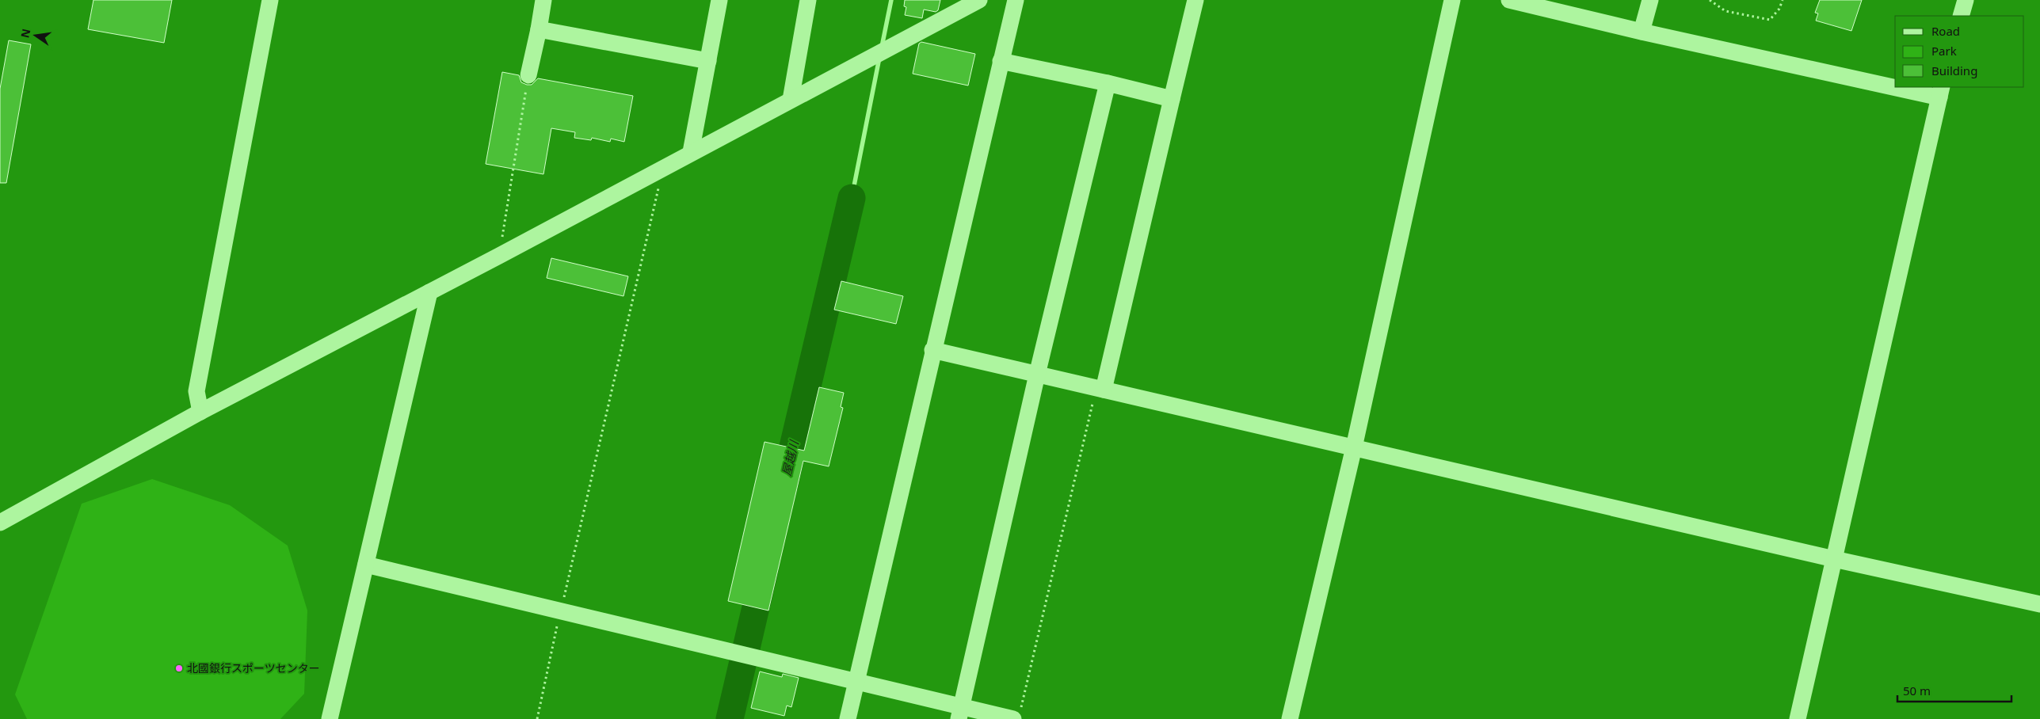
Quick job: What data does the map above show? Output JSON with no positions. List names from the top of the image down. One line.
{"water":["屋越川"],"places":["北國銀行スポーツセンター"],"legend":["Road","Park","Building"],"scale_bar":"50 m","north":"left"}
